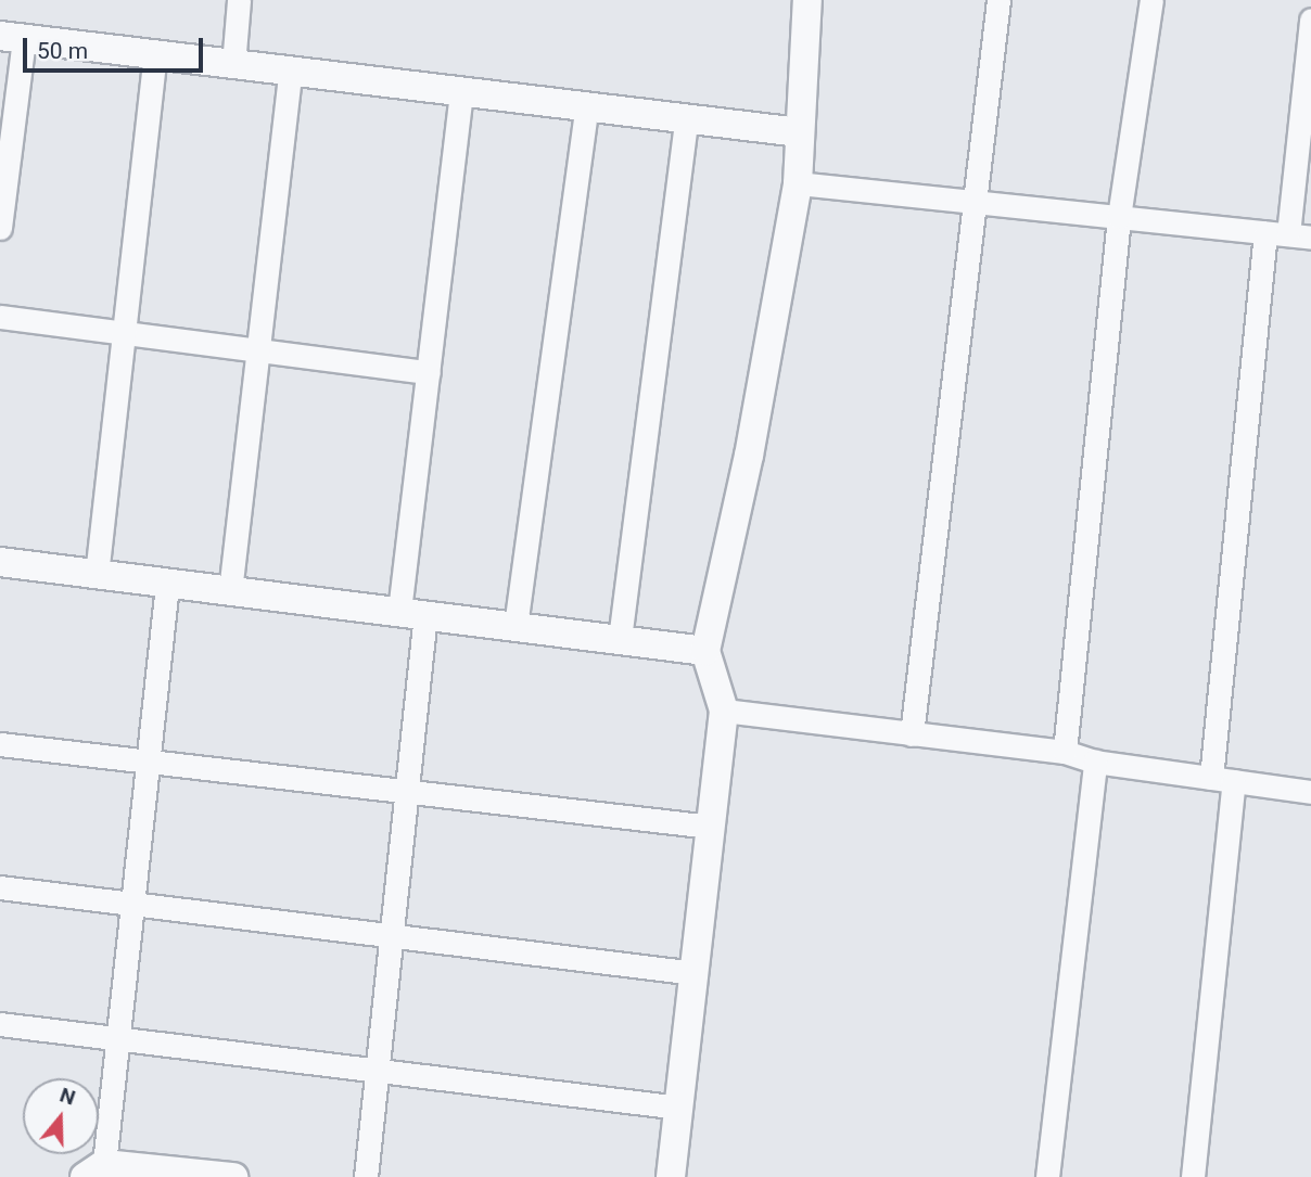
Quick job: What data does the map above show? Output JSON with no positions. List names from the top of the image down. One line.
{"scale_bar":"50 m","north":"top"}
